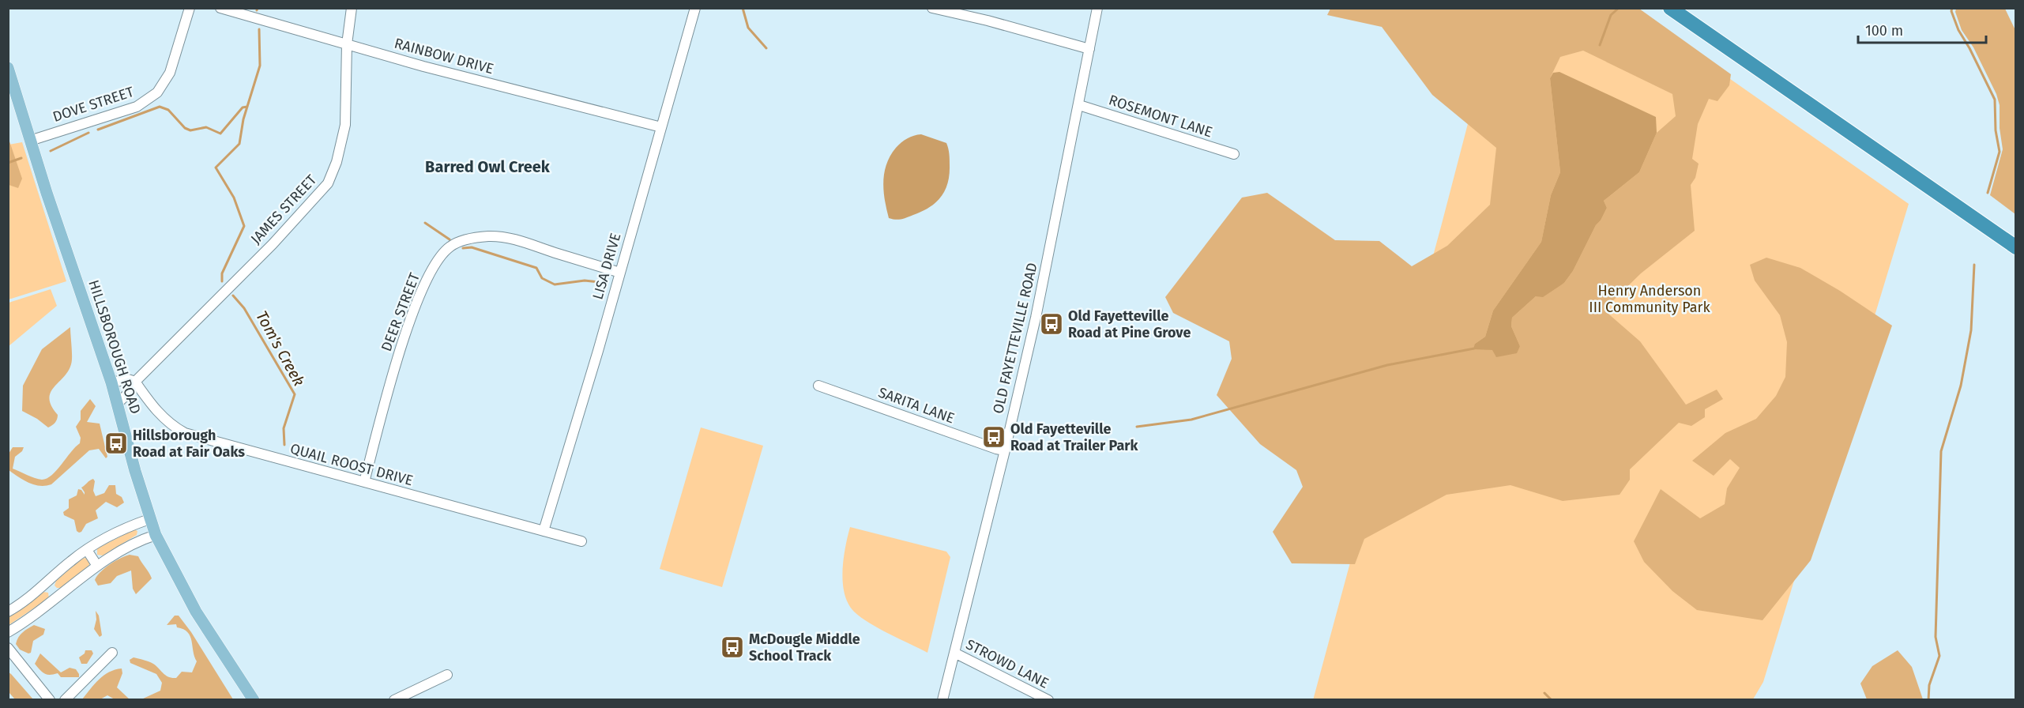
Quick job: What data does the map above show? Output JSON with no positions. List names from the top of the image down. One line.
{"streets":{"main road":["HILLSBOROUGH ROAD"],"street":["RAINBOW DRIVE","DOVE STREET","ROSEMONT LANE","JAMES STREET","LISA DRIVE","DEER STREET","OLD FAYETTEVILLE ROAD","SARITA LANE","QUAIL ROOST DRIVE","STROWD LANE"]},"crossings":[["RAINBOW DRIVE","JAMES STREET"],["RAINBOW DRIVE","LISA DRIVE"],["DOVE STREET","HILLSBOROUGH ROAD"],["ROSEMONT LANE","OLD FAYETTEVILLE ROAD"],["JAMES STREET","HILLSBOROUGH ROAD"],["JAMES STREET","QUAIL ROOST DRIVE"],["LISA DRIVE","DEER STREET"],["LISA DRIVE","QUAIL ROOST DRIVE"],["DEER STREET","QUAIL ROOST DRIVE"],["OLD FAYETTEVILLE ROAD","SARITA LANE"],["OLD FAYETTEVILLE ROAD","STROWD LANE"]],"districts":["Barred Owl Creek"],"water":["Tom's Creek"],"parks":["Henry Anderson III Community Park"],"places":{"bus stop":["Old Fayetteville Road at Pine Grove","Old Fayetteville Road at Trailer Park","Hillsborough Road at Fair Oaks","McDougle Middle School Track"]},"scale_bar":"100 m"}
